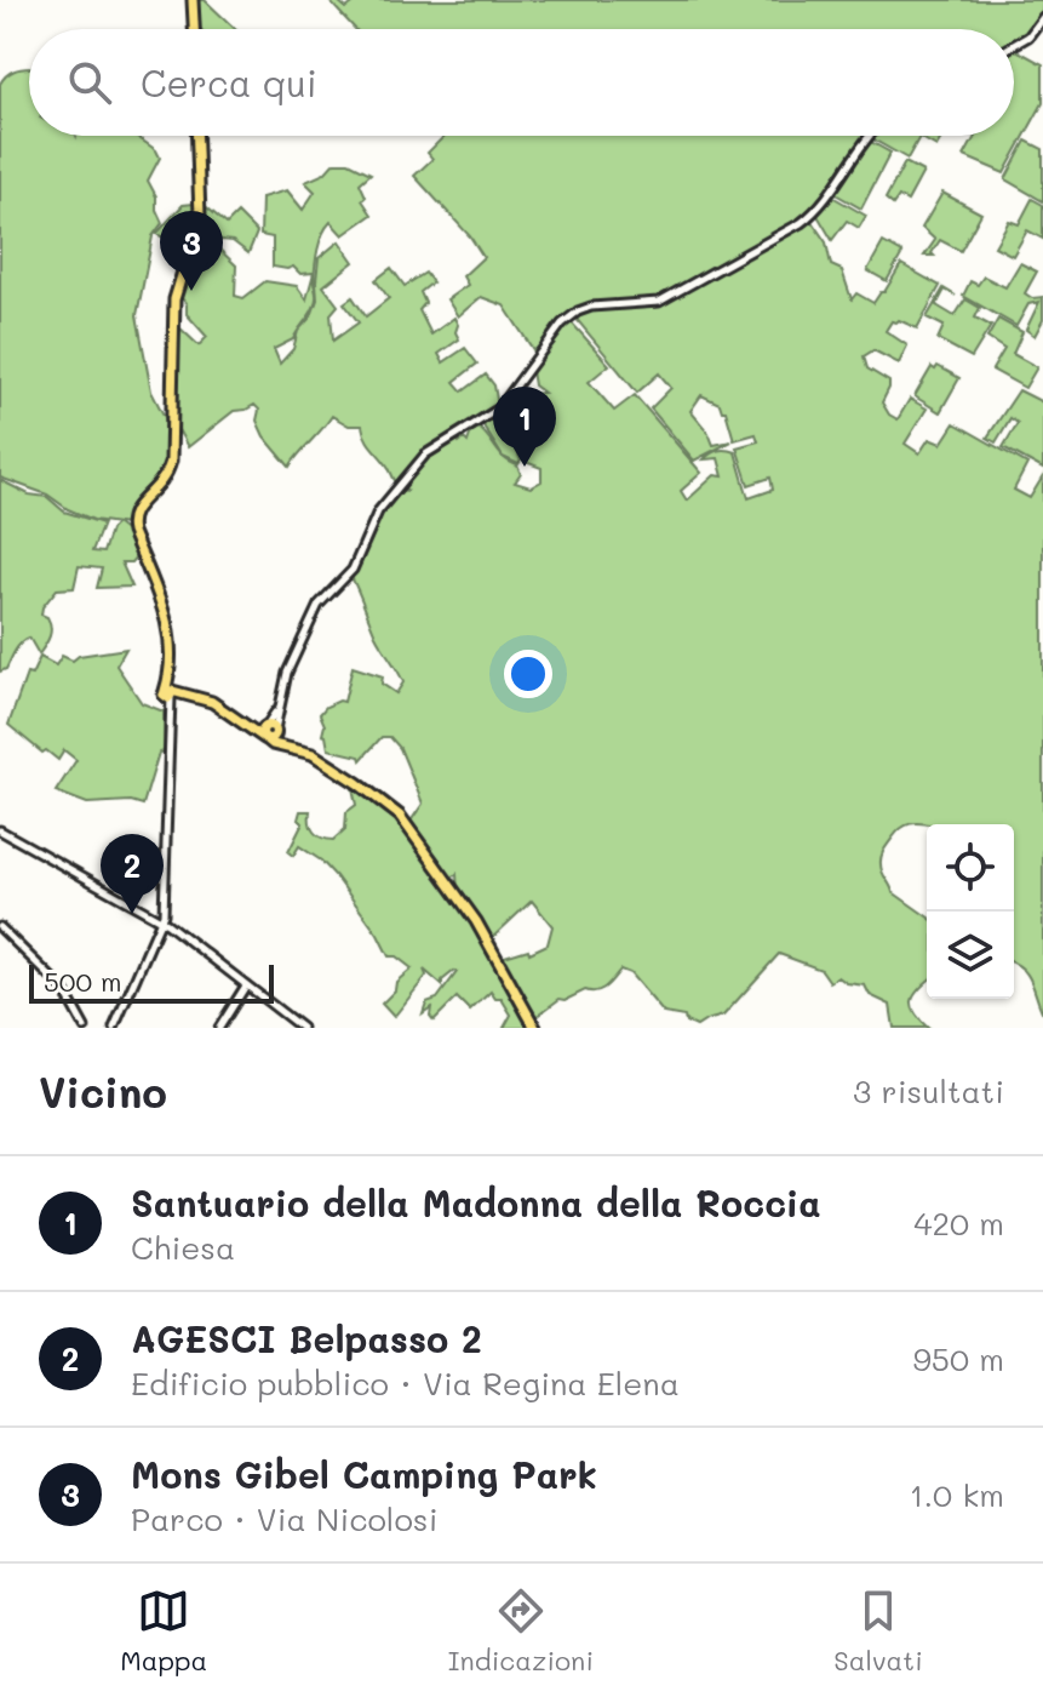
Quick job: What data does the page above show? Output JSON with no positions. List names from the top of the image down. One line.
{"scale_bar":"500 m","page":{"search":"Cerca qui","pins":["3","1","2"],"scale":"500 m","heading":["Vicino","3 risultati"],"list":[{"mark":"1","name":"Santuario della Madonna della Roccia","note":"Chiesa","value":"420 m"},{"mark":"2","name":"AGESCI Belpasso 2","note":"Edificio pubblico · Via Regina Elena","value":"950 m"},{"mark":"3","name":"Mons Gibel Camping Park","note":"Parco · Via Nicolosi","value":"1.0 km"}],"nav":["Mappa","Indicazioni","Salvati"]}}
